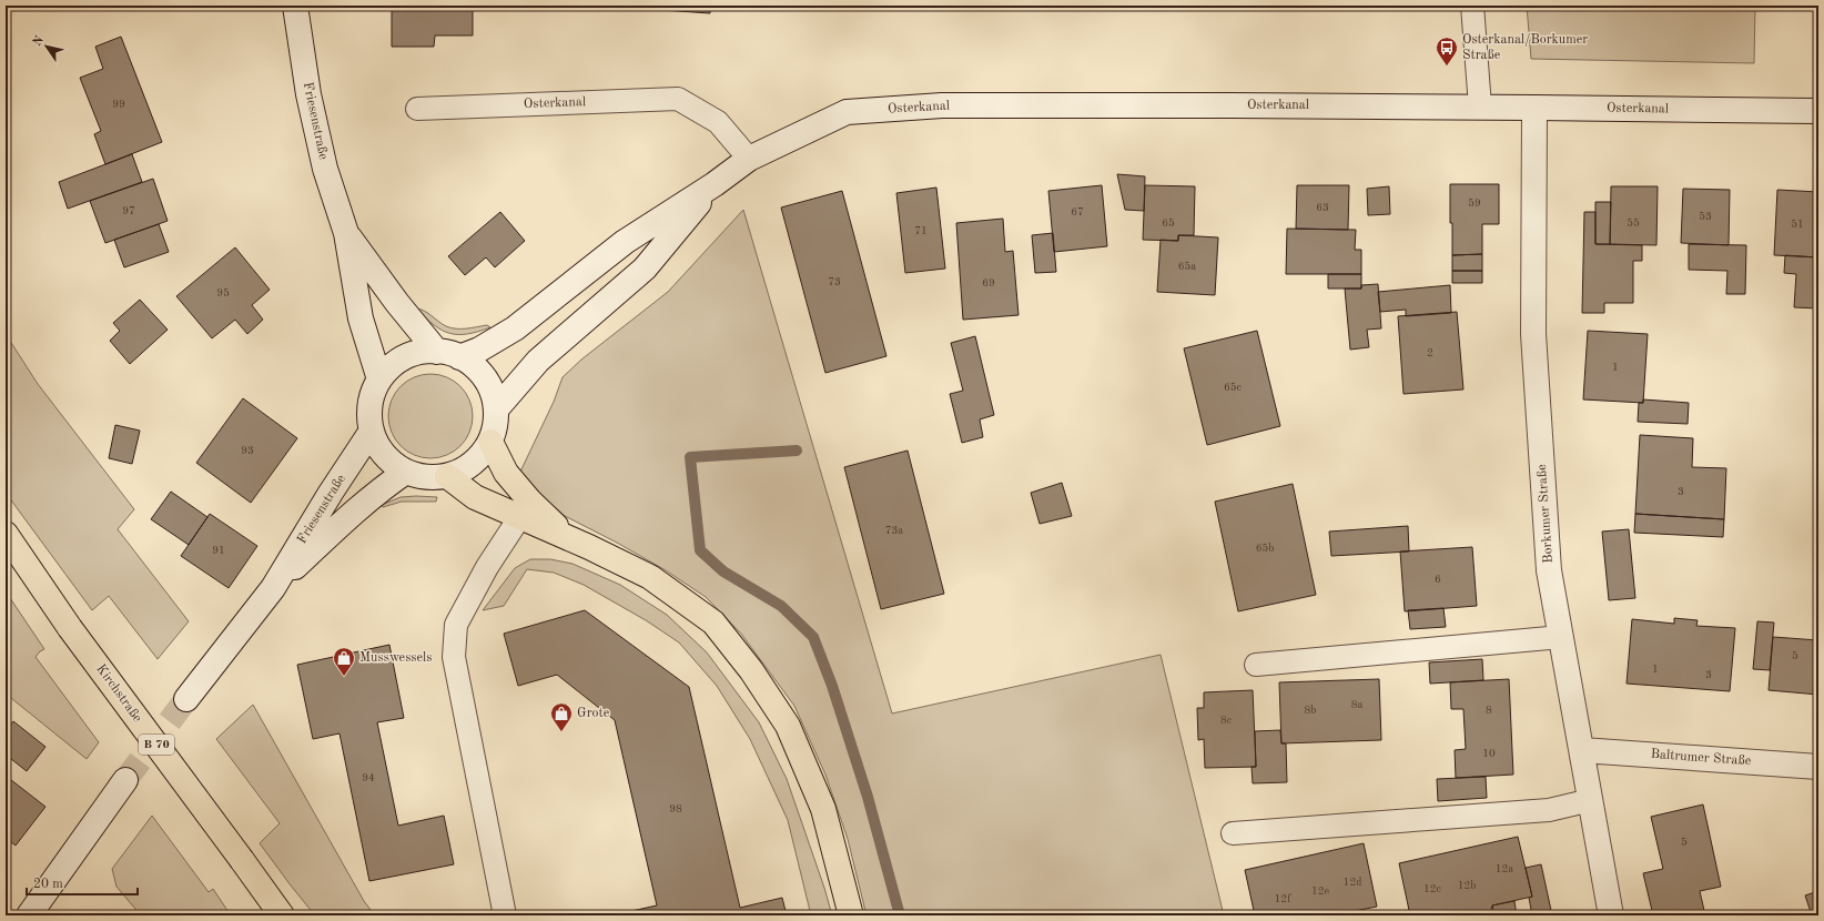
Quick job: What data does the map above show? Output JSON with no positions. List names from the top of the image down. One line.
{"streets":{"main road":["Osterkanal","Friesenstraße","Borkumer Straße","Kirchstraße","B 70","Baltrumer Straße"]},"crossings":[["Osterkanal","Friesenstraße"],["Osterkanal","Borkumer Straße"],["Borkumer Straße","Baltrumer Straße"]],"places":{"bus stop":["Osterkanal/Borkumer Straße"],"shop":["Musswessels","Grote"]},"house_numbers":["99","59","63","97","67","53","65","55","51","71","65a","73","69","95","2","1","65c","93","3","73a","65b","91","6","5","1","3","8a","8b","8","8c","10","94","98","5","12a","12d","12b","12c","12e","12f"],"scale_bar":"20 m","north":"top left"}
